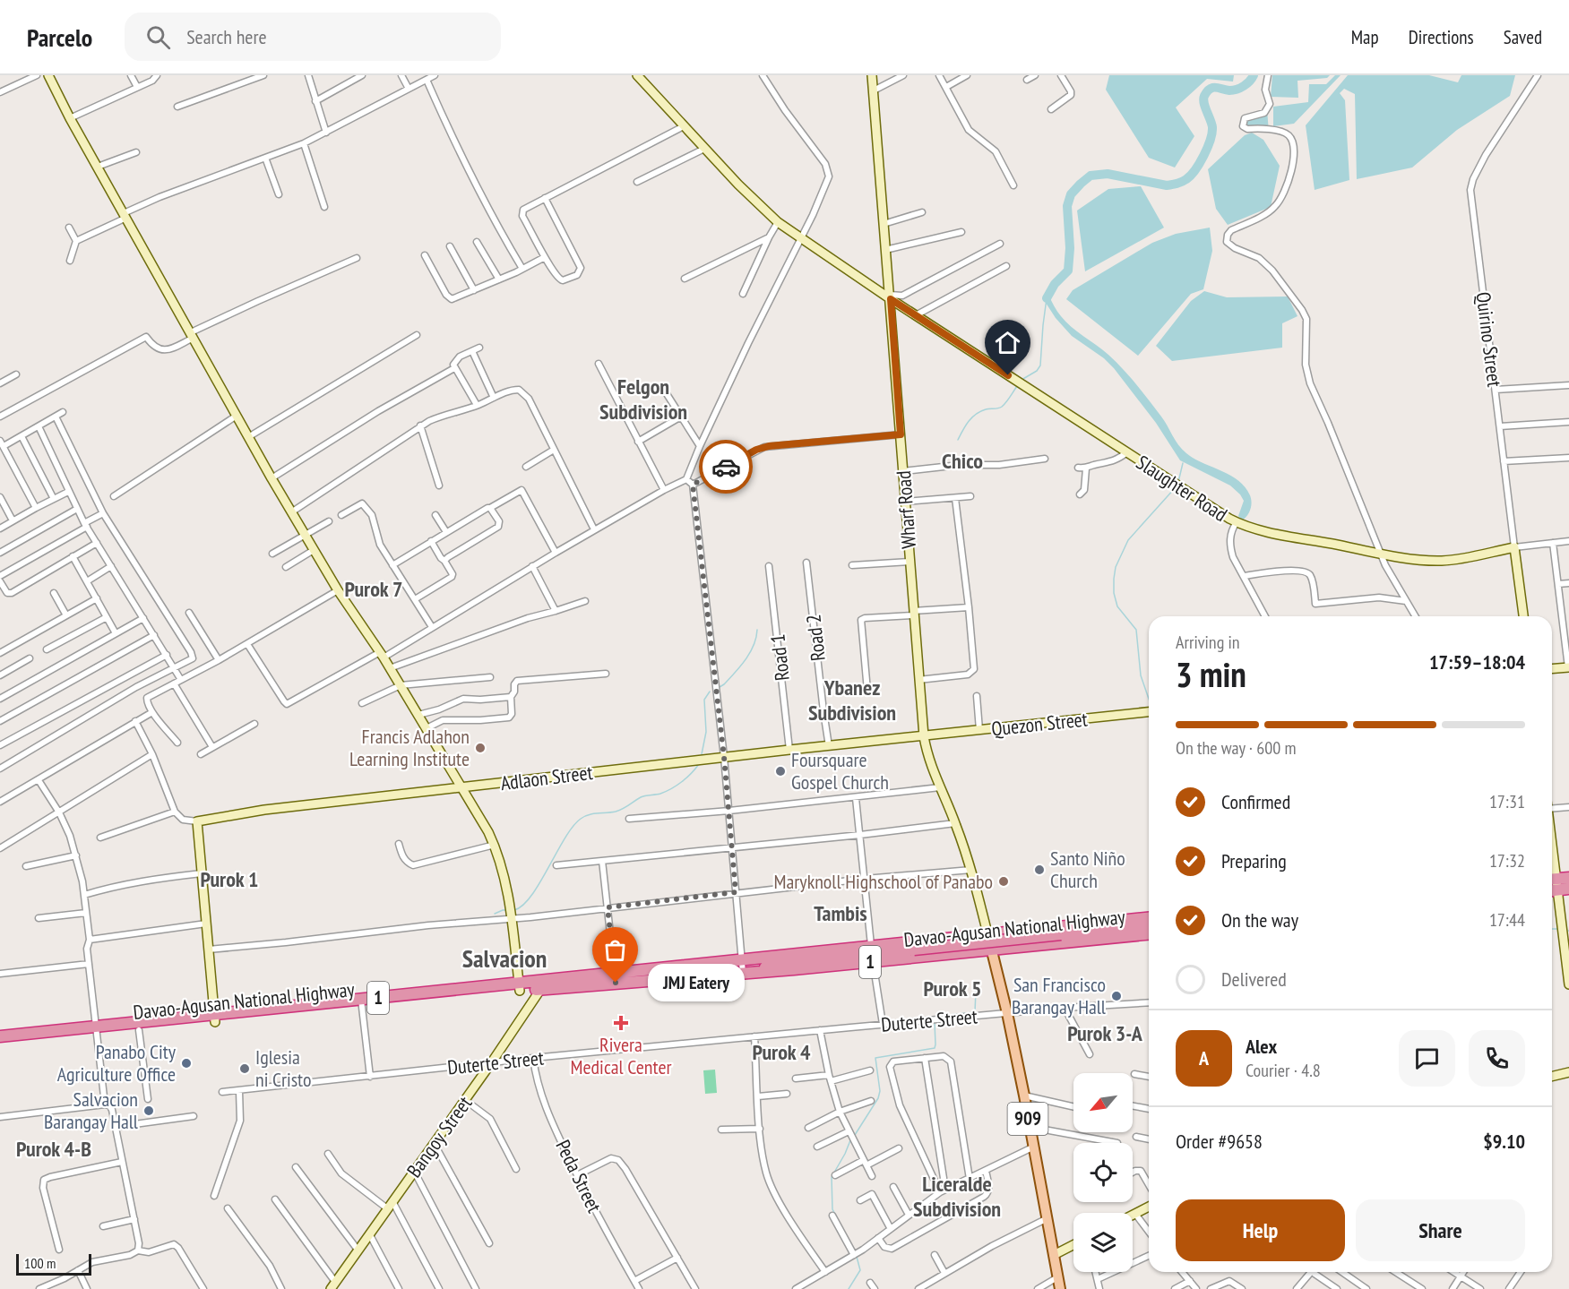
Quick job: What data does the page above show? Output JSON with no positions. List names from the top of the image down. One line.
{"streets":{"highway":["Davao-Agusan National Highway","1"],"main road":["909"],"street":["Quirino Street","Slaughter Road","Wharf Road","Road 2","Road 1","Quezon Street","Adlaon Street","Duterte Street","Bangoy Street","Peda Street"]},"crossings":[["Quirino Street","Slaughter Road"],["Slaughter Road","Wharf Road"],["Wharf Road","Quezon Street"],["Wharf Road","Adlaon Street"],["Wharf Road","Davao-Agusan National Highway"],["Wharf Road","909"],["Road 2","Adlaon Street"],["Road 1","Adlaon Street"],["Quezon Street","Adlaon Street"],["Davao-Agusan National Highway","909"],["Davao-Agusan National Highway","Bangoy Street"],["Duterte Street","909"],["Duterte Street","Bangoy Street"],["Duterte Street","Peda Street"]],"districts":["Felgon Subdivision","Chico","Purok 7","Ybanez Subdivision","Purok 1","Tambis","Salvacion","Purok 5","Purok 3-A","Purok 4","Purok 4-B","Liceralde Subdivision"],"places":{"other":["Francis Adlahon Learning Institute","Foursquare Gospel Church","Santo Niño Church","Maryknoll Highschool of Panabo","JMJ Eatery","San Francisco Barangay Hall","Panabo City Agriculture Office","Iglesia ni Cristo","Salvacion Barangay Hall"],"health":["Rivera Medical Center"]},"scale_bar":"100 m","north":"bottom left","page":{"header":"Parcelo","search":"Search here","nav":["Map","Directions","Saved"],"heading":["3 min","Arriving in","17:59–18:04"],"panel":["Alex","Courier · 4.8","Order #9658","$9.10"],"bar":"On the way · 600 m","list":[["Confirmed","17:31"],["Preparing","17:32"],["On the way","17:44"],"Delivered"],"bubble":"JMJ Eatery","round":"A","buttons":["Help","Share"],"scale":"100 m"}}
